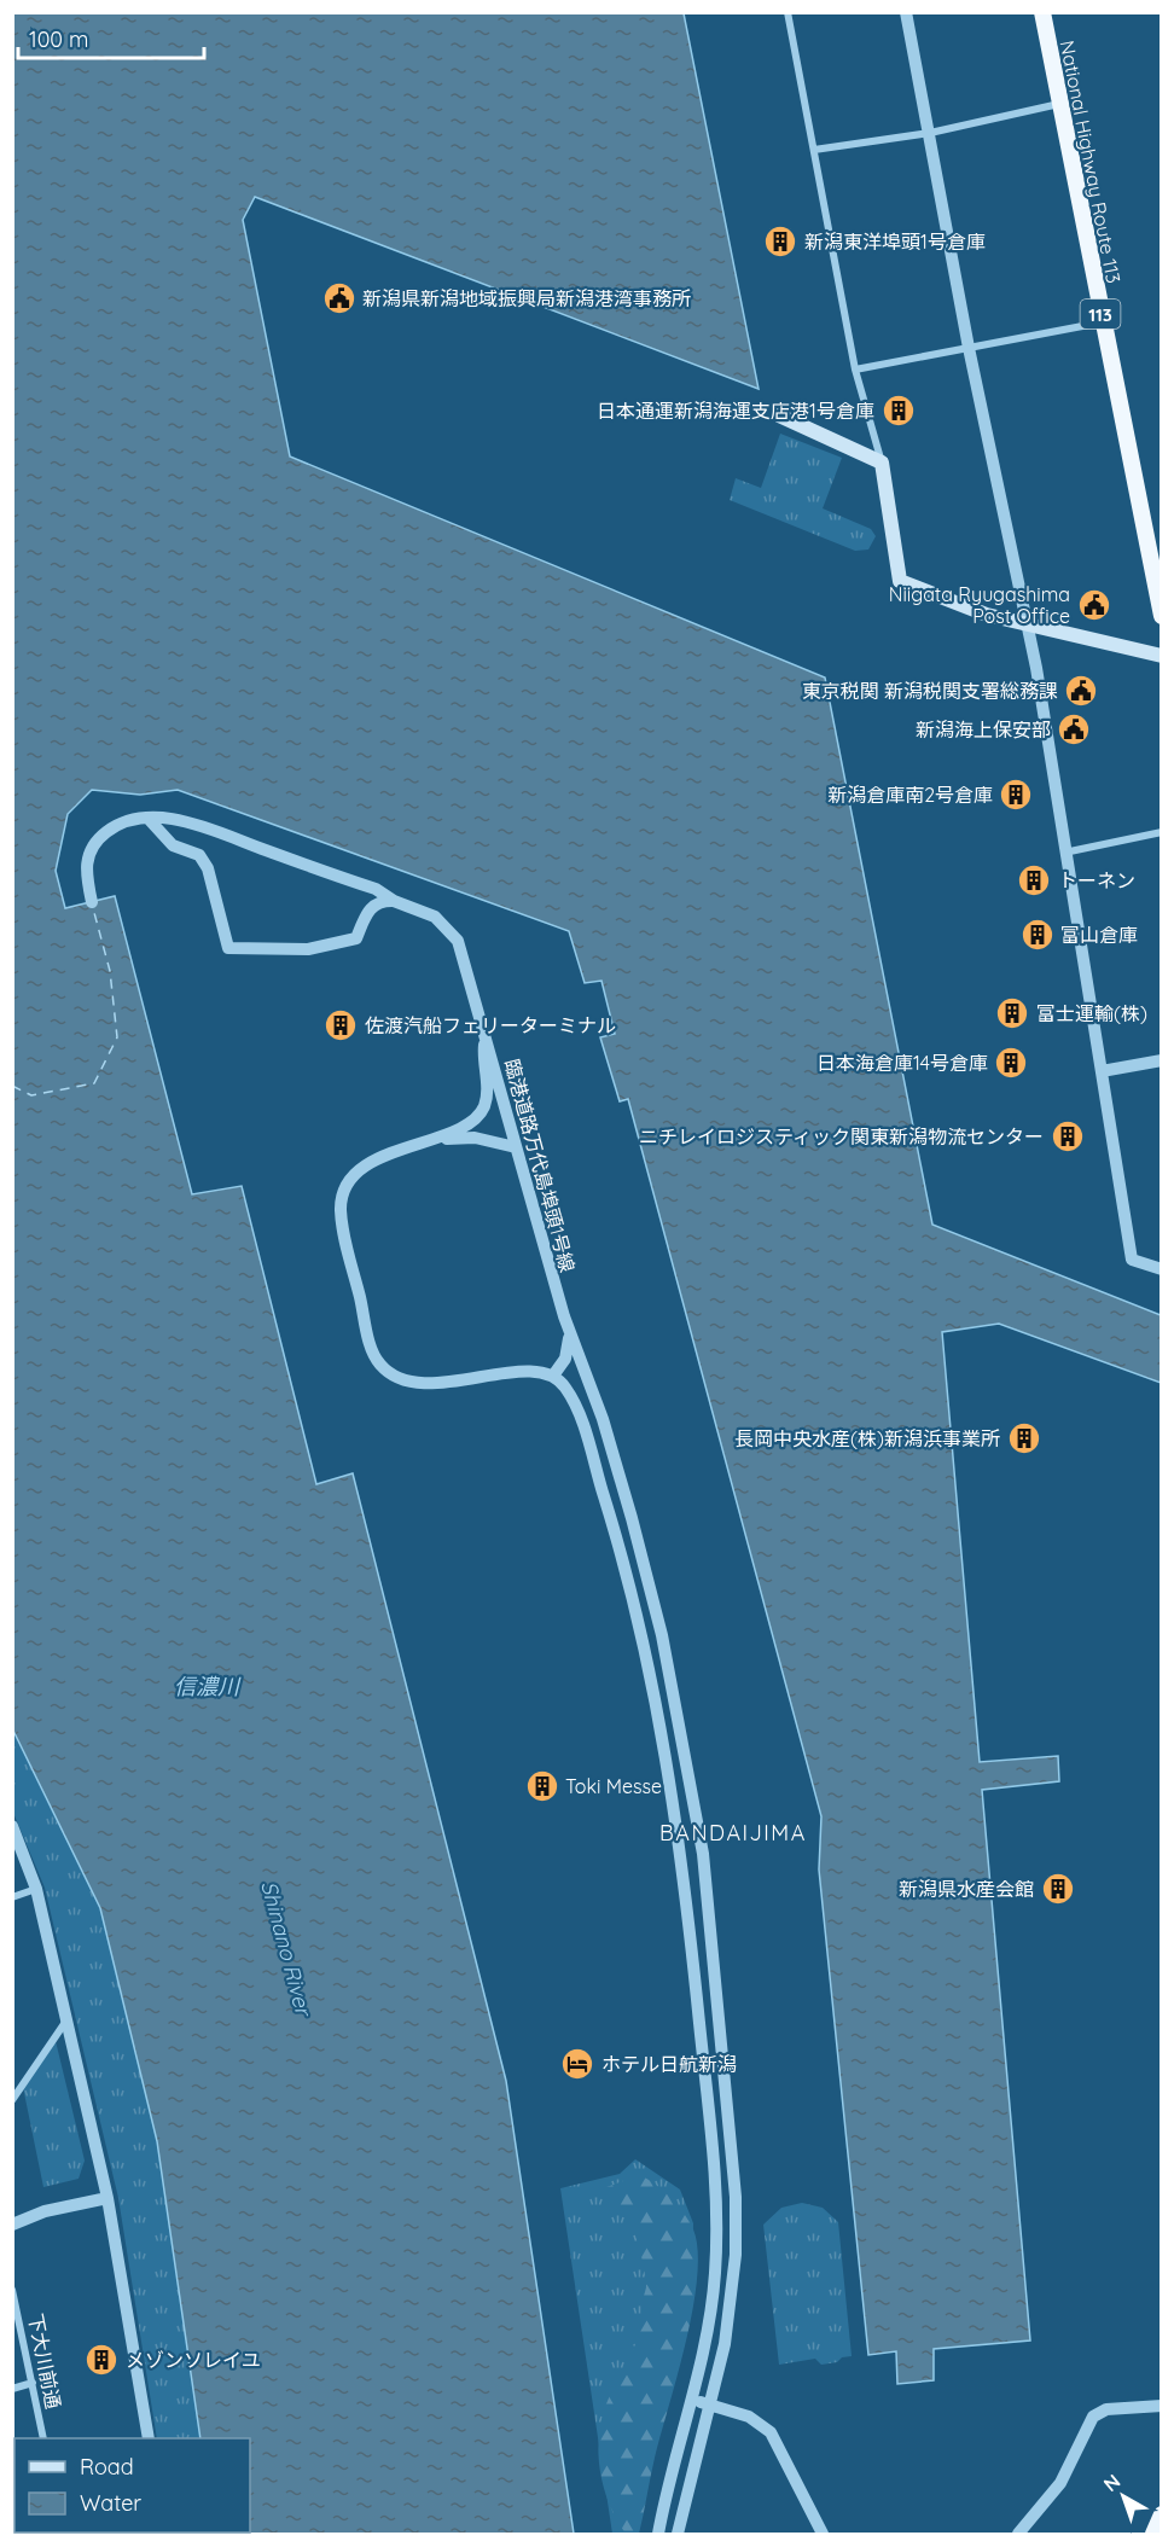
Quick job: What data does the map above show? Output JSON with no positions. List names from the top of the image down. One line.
{"streets":{"highway":["National Highway Route 113","113"],"street":["臨港道路万代島埠頭1号線","下大川前通"]},"districts":["BANDAIJIMA"],"water":["信濃川","Shinano River"],"places":{"building":["新潟東洋埠頭1号倉庫","日本通運新潟海運支店港1号倉庫","新潟倉庫南2号倉庫","トーネン","富山倉庫","富士運輸(株)","佐渡汽船フェリーターミナル","日本海倉庫14号倉庫","ニチレイロジスティック関東新潟物流センター","長岡中央水産(株)新潟浜事業所","Toki Messe","新潟県水産会館","メゾンソレイユ"],"public building":["新潟県新潟地域振興局新潟港湾事務所","Niigata Ryugashima Post Office","東京税関 新潟税関支署総務課","新潟海上保安部"],"hotel":["ホテル日航新潟"]},"legend":["Road","Water"],"scale_bar":"100 m","north":"top left"}
